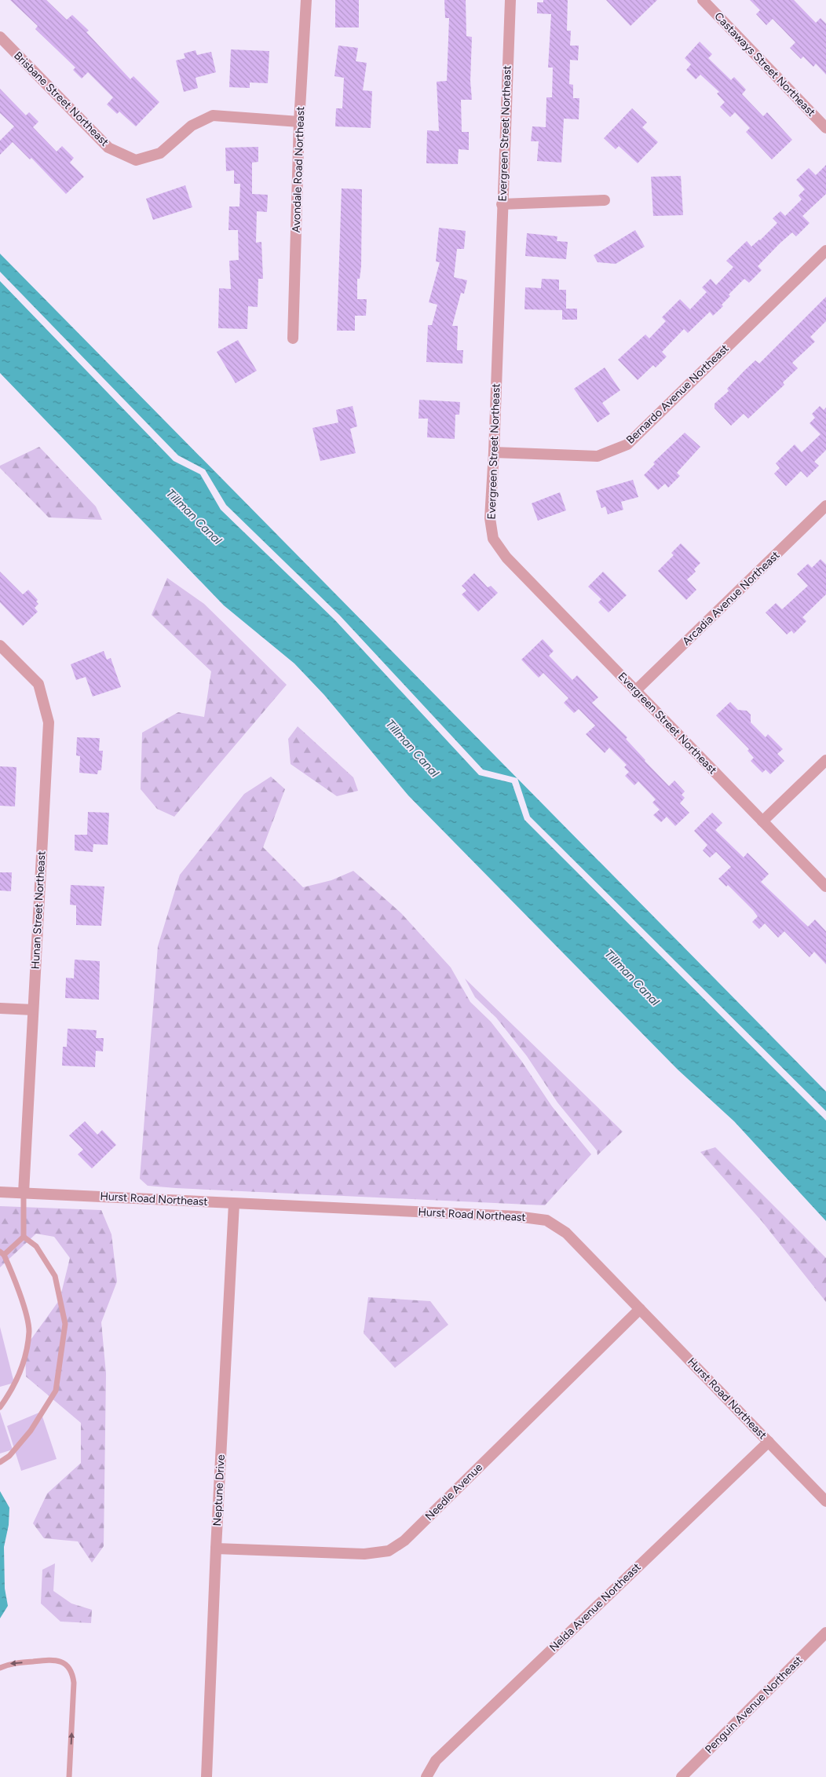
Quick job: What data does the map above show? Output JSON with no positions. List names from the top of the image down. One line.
{"streets":{"street":["Castaways Street Northeast","Brisbane Street Northeast","Evergreen Street Northeast","Avondale Road Northeast","Bernardo Avenue Northeast","Arcadia Avenue Northeast","Hunan Street Northeast","Hurst Road Northeast","Neptune Drive","Needle Avenue","Nelda Avenue Northeast","Penguin Avenue Northeast"]},"crossings":[["Brisbane Street Northeast","Avondale Road Northeast"],["Evergreen Street Northeast","Bernardo Avenue Northeast"],["Evergreen Street Northeast","Arcadia Avenue Northeast"],["Hunan Street Northeast","Hurst Road Northeast"],["Hurst Road Northeast","Neptune Drive"],["Hurst Road Northeast","Needle Avenue"],["Hurst Road Northeast","Nelda Avenue Northeast"],["Neptune Drive","Needle Avenue"]],"water":["Tillman Canal"]}
